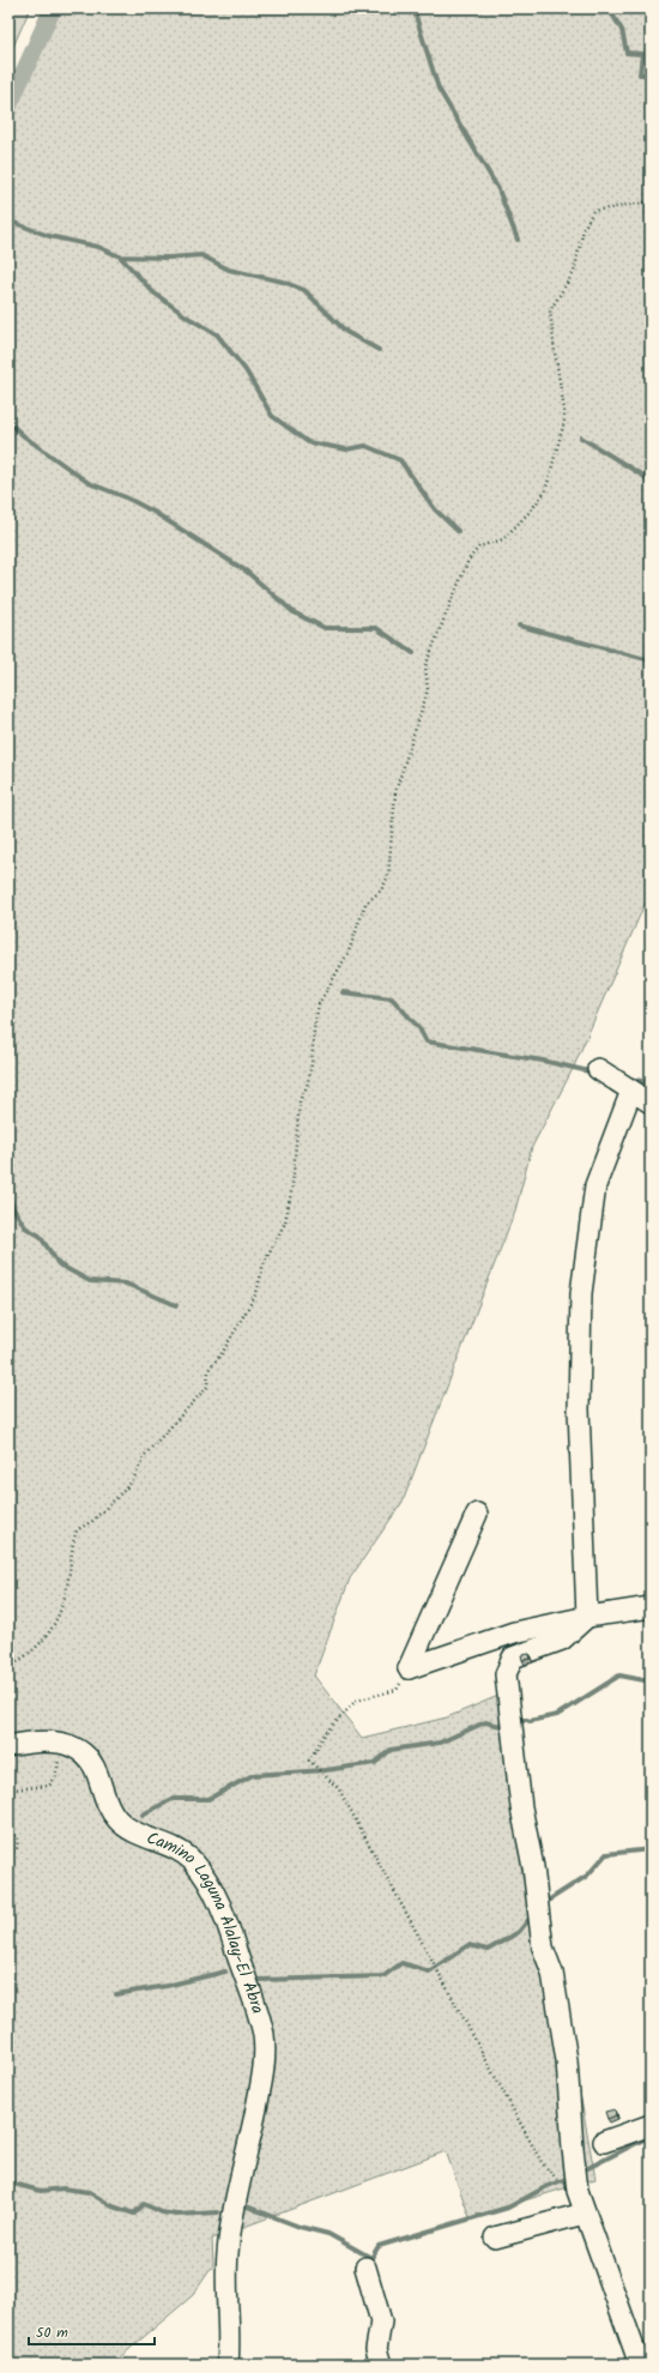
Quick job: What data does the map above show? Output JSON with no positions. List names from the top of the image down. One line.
{"streets":{"street":["Camino Laguna Alalay-El Abra"]},"scale_bar":"50 m"}
